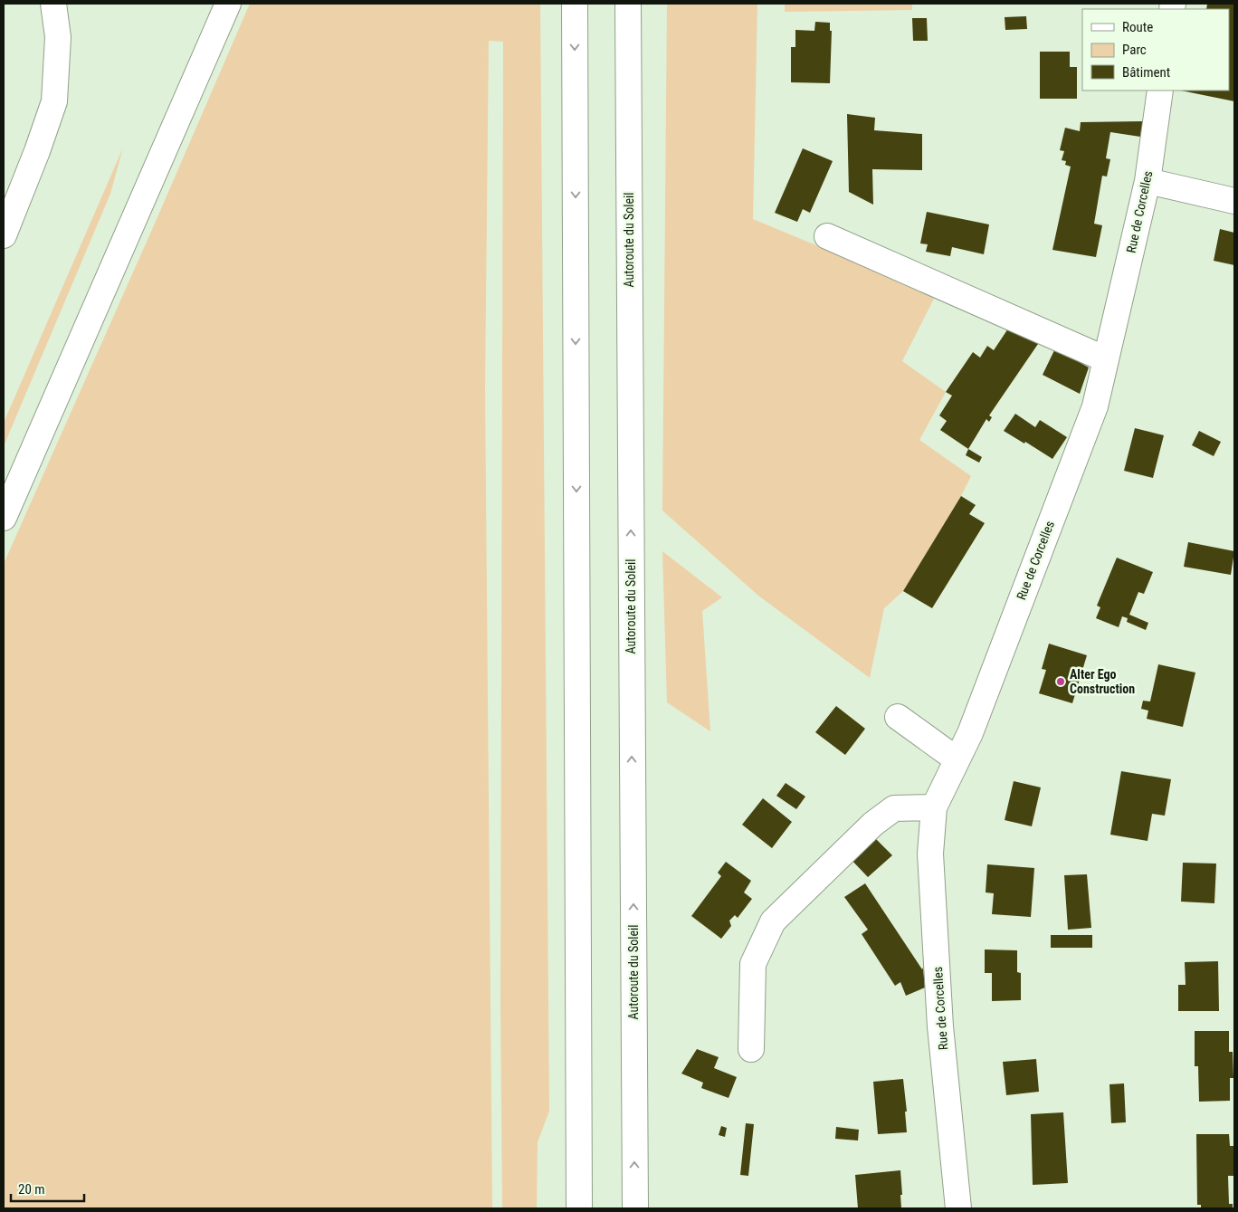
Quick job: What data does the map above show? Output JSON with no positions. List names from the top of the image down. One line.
{"streets":{"main road":["Rue de Corcelles","Autoroute du Soleil"]},"places":["Alter Ego Construction"],"legend":["Route","Parc","Bâtiment"],"scale_bar":"20 m"}
